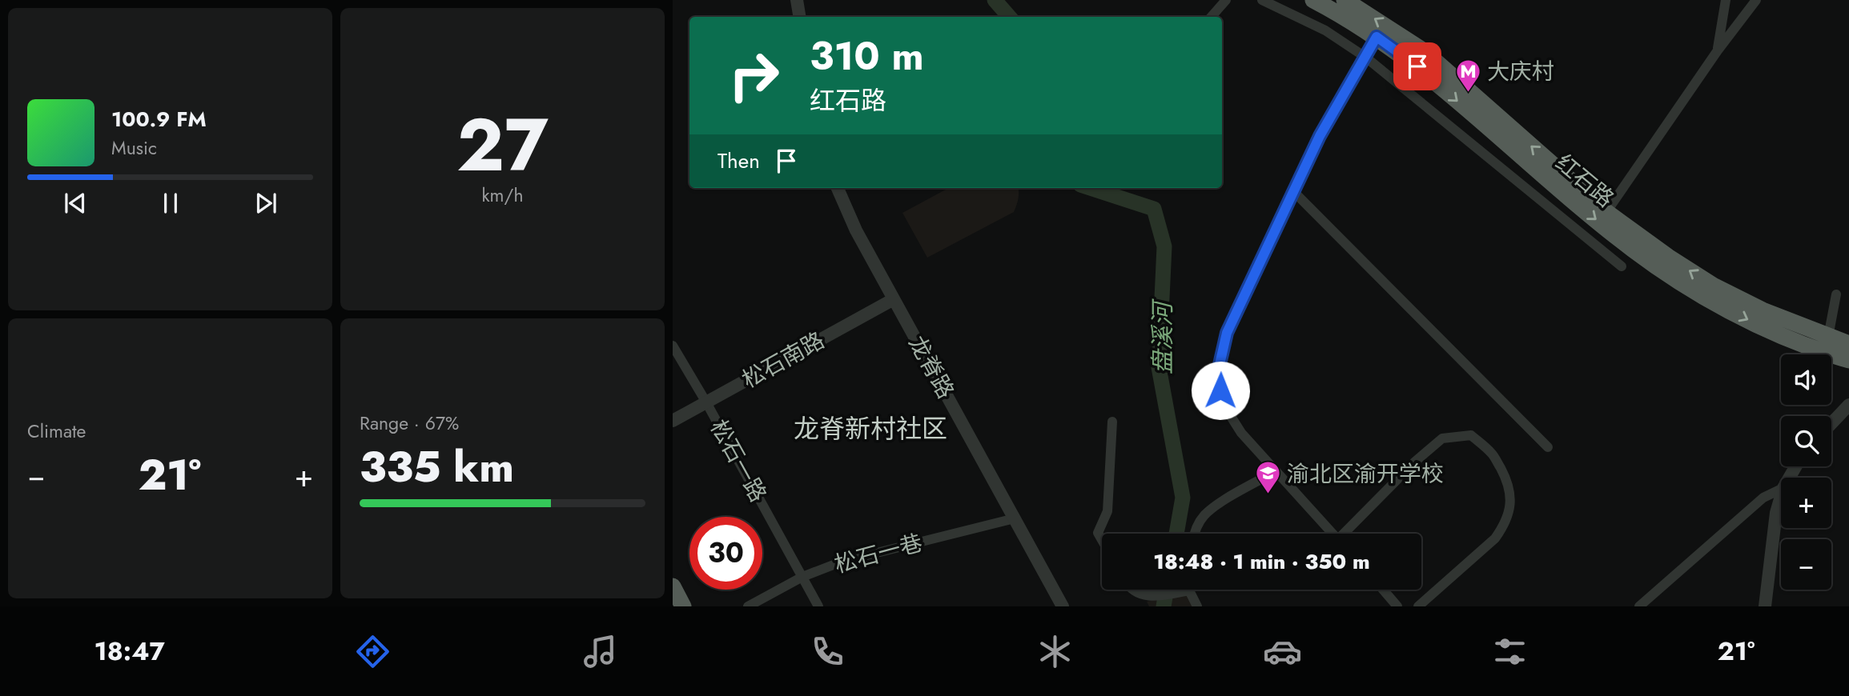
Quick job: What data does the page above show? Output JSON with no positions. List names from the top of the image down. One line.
{"streets":{"highway":["红石路"],"street":["松石南路","龙脊路","松石一路","松石一巷"]},"crossings":[["松石南路","龙脊路"],["松石南路","松石一路"],["龙脊路","松石一巷"],["松石一路","松石一巷"]],"districts":["龙脊新村社区"],"water":["盘溪河"],"places":{"metro station":["大庆村"],"school or university":["渝北区渝开学校"]},"page":{"tile":[["27","km/h"],"Climate",["Range · 67%","335 km"]],"turn":["310 m","红石路"],"song":["100.9 FM","Music"],"then":"Then","map_buttons":["+","−"],"heat":["−","21°","+"],"limit":"30","trip":"18:48 · 1 min · 350 m","tabs":["18:47","21°"]}}
